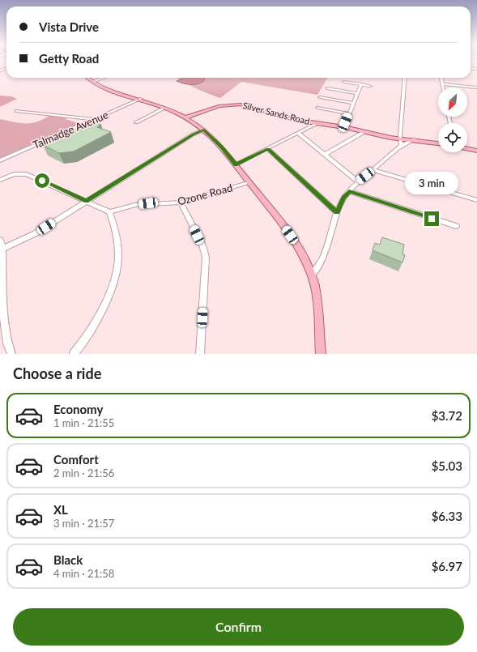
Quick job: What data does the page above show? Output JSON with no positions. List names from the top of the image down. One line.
{"streets":{"main road":["Silver Sands Road"],"street":["Talmadge Avenue","Ozone Road"]},"north":"bottom left","page":{"banner":["Vista Drive","Getty Road"],"bubble":"3 min","heading":"Choose a ride","list":[{"name":"Economy","note":"1 min · 21:55","value":"$3.72"},{"name":"Comfort","note":"2 min · 21:56","value":"$5.03"},{"name":"XL","note":"3 min · 21:57","value":"$6.33"},{"name":"Black","note":"4 min · 21:58","value":"$6.97"}],"buttons":"Confirm"}}
